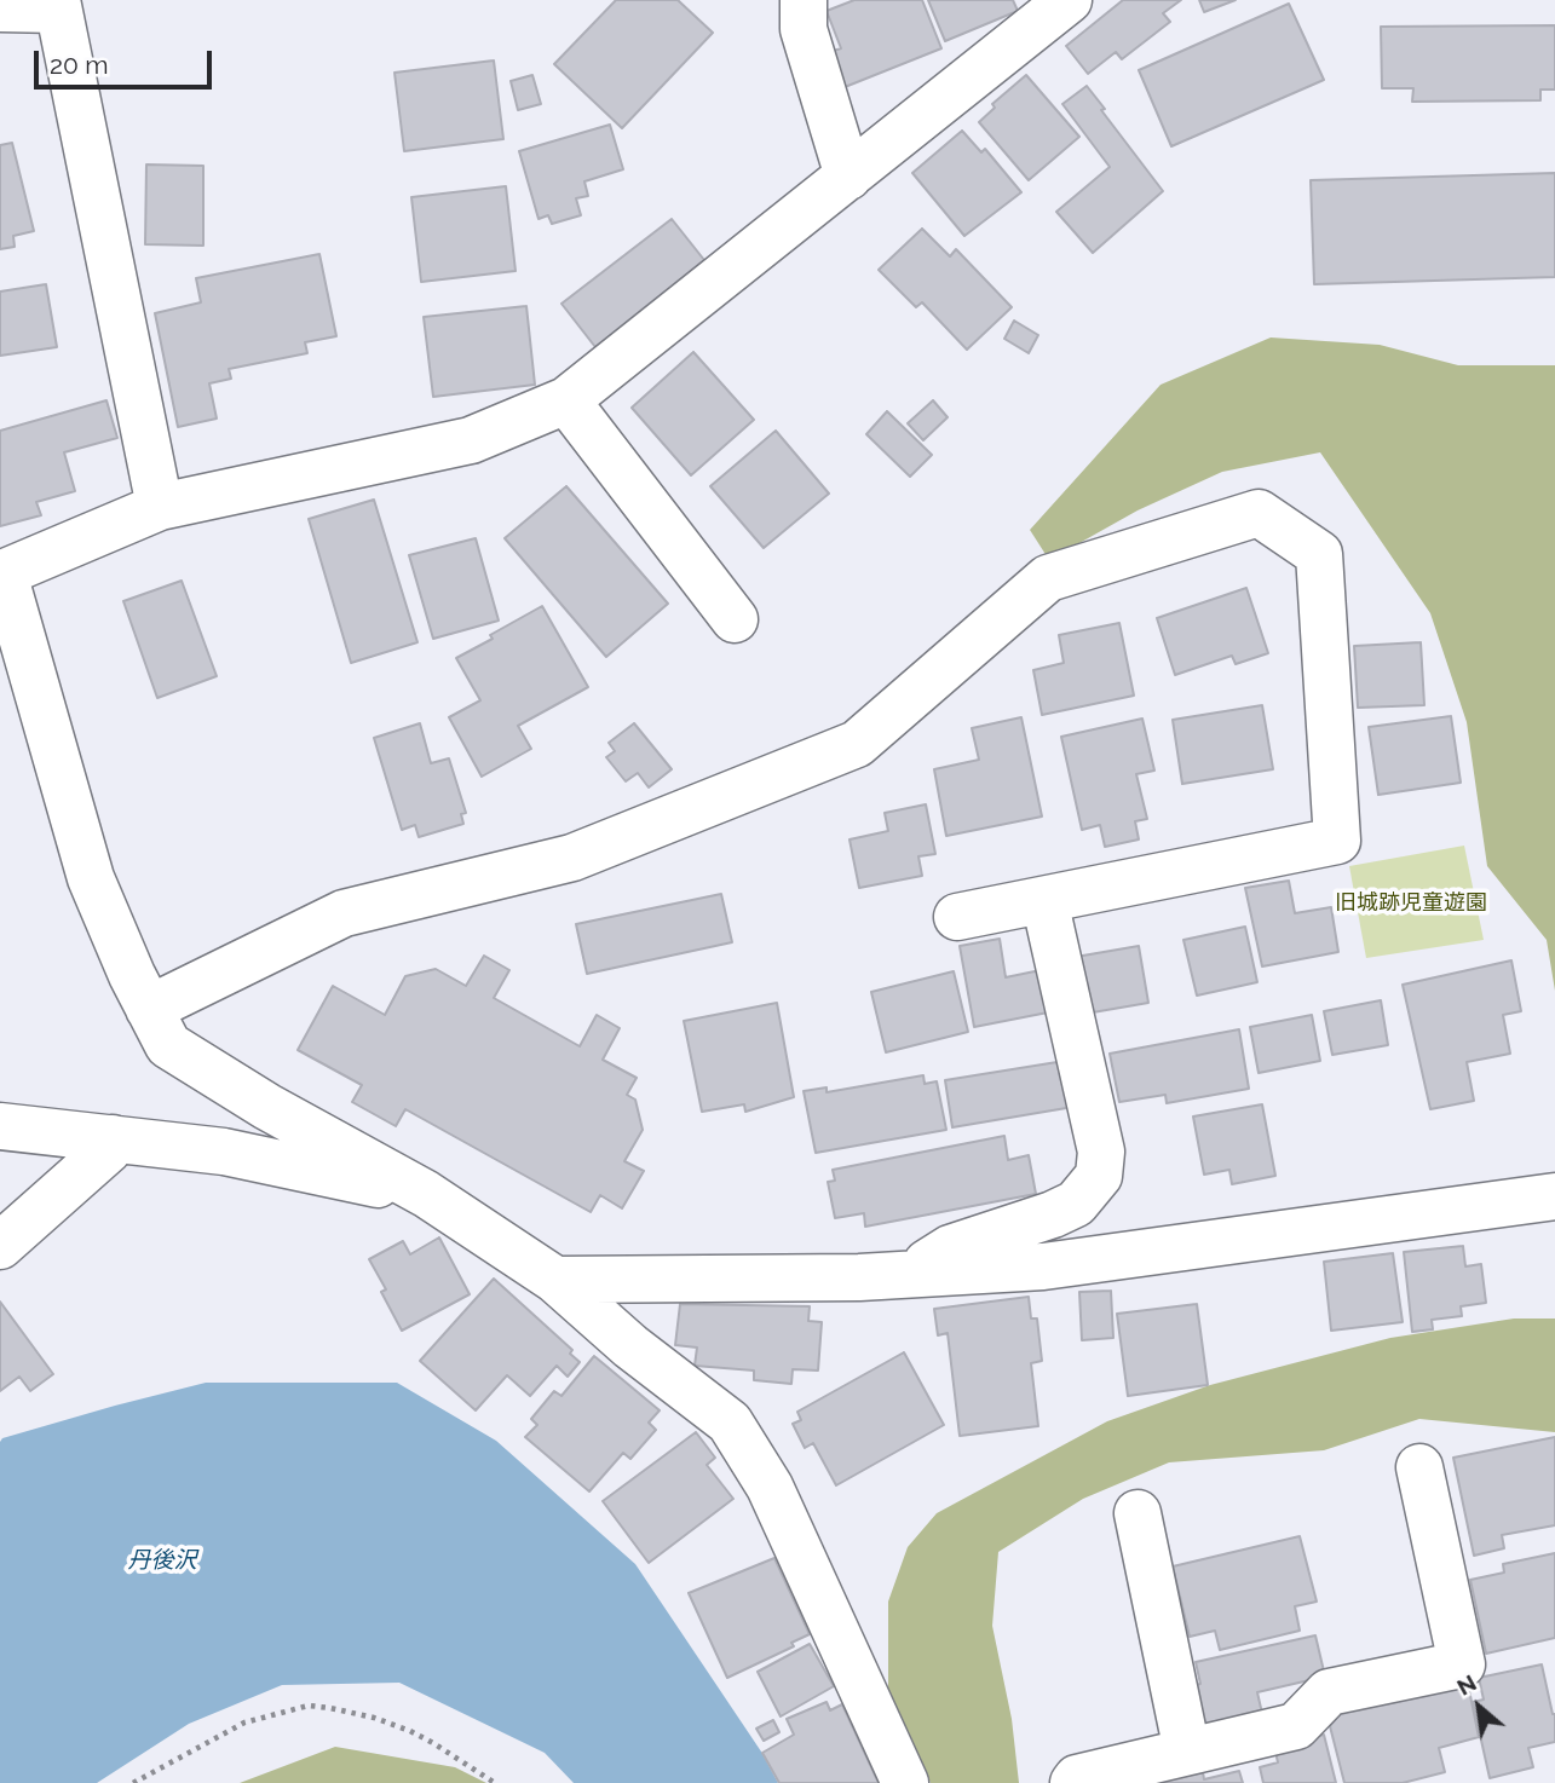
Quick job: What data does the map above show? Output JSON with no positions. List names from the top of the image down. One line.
{"water":["丹後沢"],"parks":["旧城跡児童遊園"],"scale_bar":"20 m","north":"top left"}
